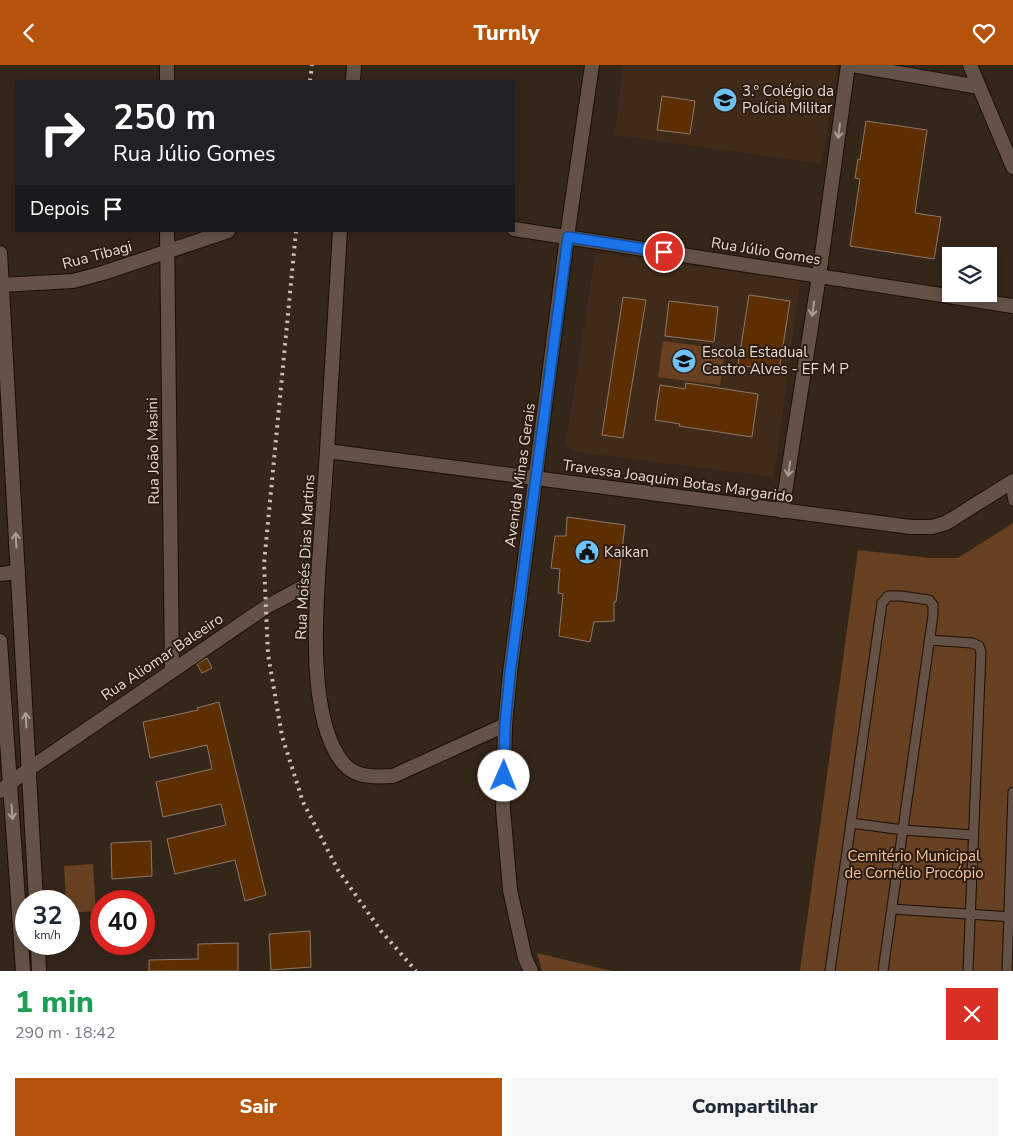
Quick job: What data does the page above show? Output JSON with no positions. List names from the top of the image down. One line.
{"streets":{"street":["Rua Júlio Gomes","Rua Tibagi","Rua João Masini","Avenida Minas Gerais","Travessa Joaquim Botas Margarido","Rua Moisés Dias Martins","Rua Aliomar Baleeiro"]},"crossings":[["Rua Júlio Gomes","Avenida Minas Gerais"],["Rua Tibagi","Rua João Masini"],["Rua João Masini","Rua Aliomar Baleeiro"],["Avenida Minas Gerais","Travessa Joaquim Botas Margarido"],["Avenida Minas Gerais","Rua Moisés Dias Martins"],["Travessa Joaquim Botas Margarido","Rua Moisés Dias Martins"],["Rua Moisés Dias Martins","Rua Aliomar Baleeiro"]],"parks":["Cemitério Municipal de Cornélio Procópio"],"places":{"school or university":["3.º Colégio da Polícia Militar","Escola Estadual Castro Alves - EF M P"],"public building":["Kaikan"]},"page":{"header":"Turnly","turn":["250 m","Rua Júlio Gomes"],"then":"Depois","speed":"32 km/h","limit":"40","heading":["1 min","290 m · 18:42"],"buttons":["Sair","Compartilhar"]}}
